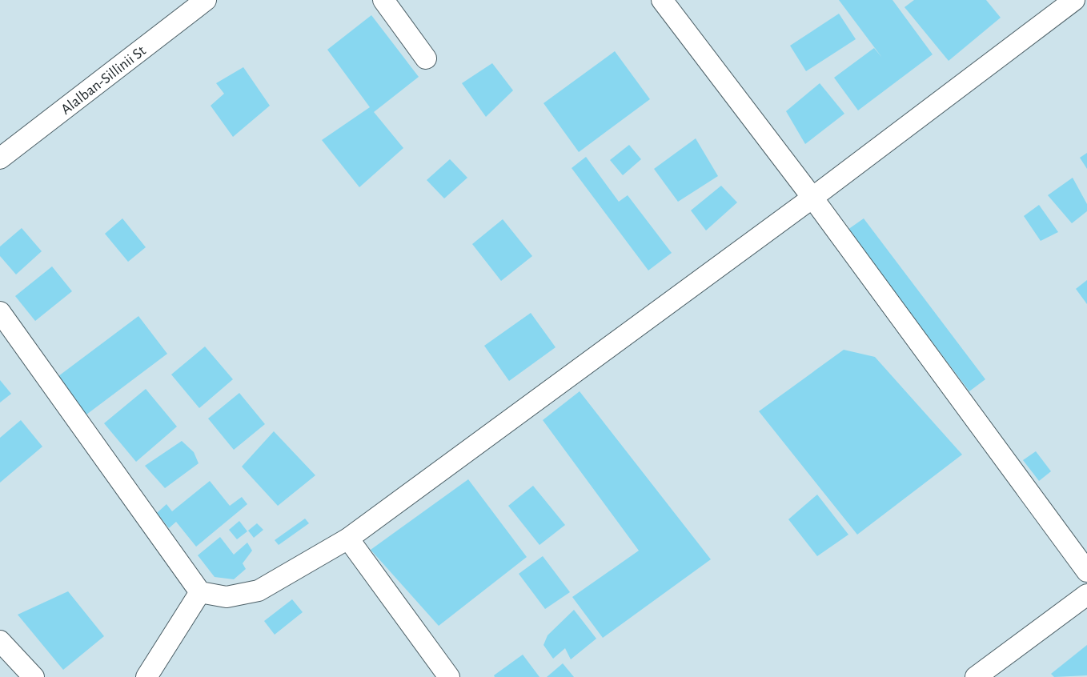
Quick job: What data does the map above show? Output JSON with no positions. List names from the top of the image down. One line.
{"streets":{"street":["Alalban-Sillinii St"]}}
